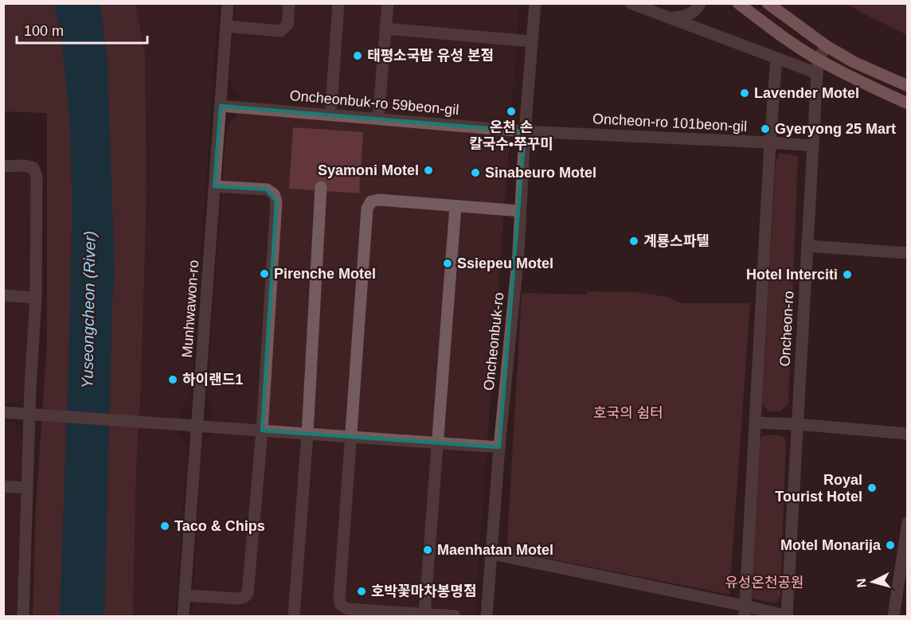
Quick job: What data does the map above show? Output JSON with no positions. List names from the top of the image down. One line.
{"streets":{"street":["Oncheonbuk-ro 59beon-gil","Oncheon-ro 101beon-gil","Munhwawon-ro","Oncheon-ro","Oncheonbuk-ro"]},"crossings":[["Oncheonbuk-ro 59beon-gil","Oncheon-ro 101beon-gil"],["Oncheonbuk-ro 59beon-gil","Munhwawon-ro"],["Oncheonbuk-ro 59beon-gil","Oncheonbuk-ro"],["Oncheon-ro 101beon-gil","Oncheon-ro"],["Oncheon-ro 101beon-gil","Oncheonbuk-ro"]],"water":["Yuseongcheon (River)"],"parks":["호국의 쉼터","유성온천공원"],"places":["태평소국밥 유성 본점","Lavender Motel","온천 손 칼국수•쭈꾸미","Gyeryong 25 Mart","Syamoni Motel","Sinabeuro Motel","계룡스파텔","Ssiepeu Motel","Pirenche Motel","Hotel Interciti","하이랜드1","Royal Tourist Hotel","Taco & Chips","Motel Monarija","Maenhatan Motel","호박꽃마차봉명점"],"scale_bar":"100 m","north":"left"}
